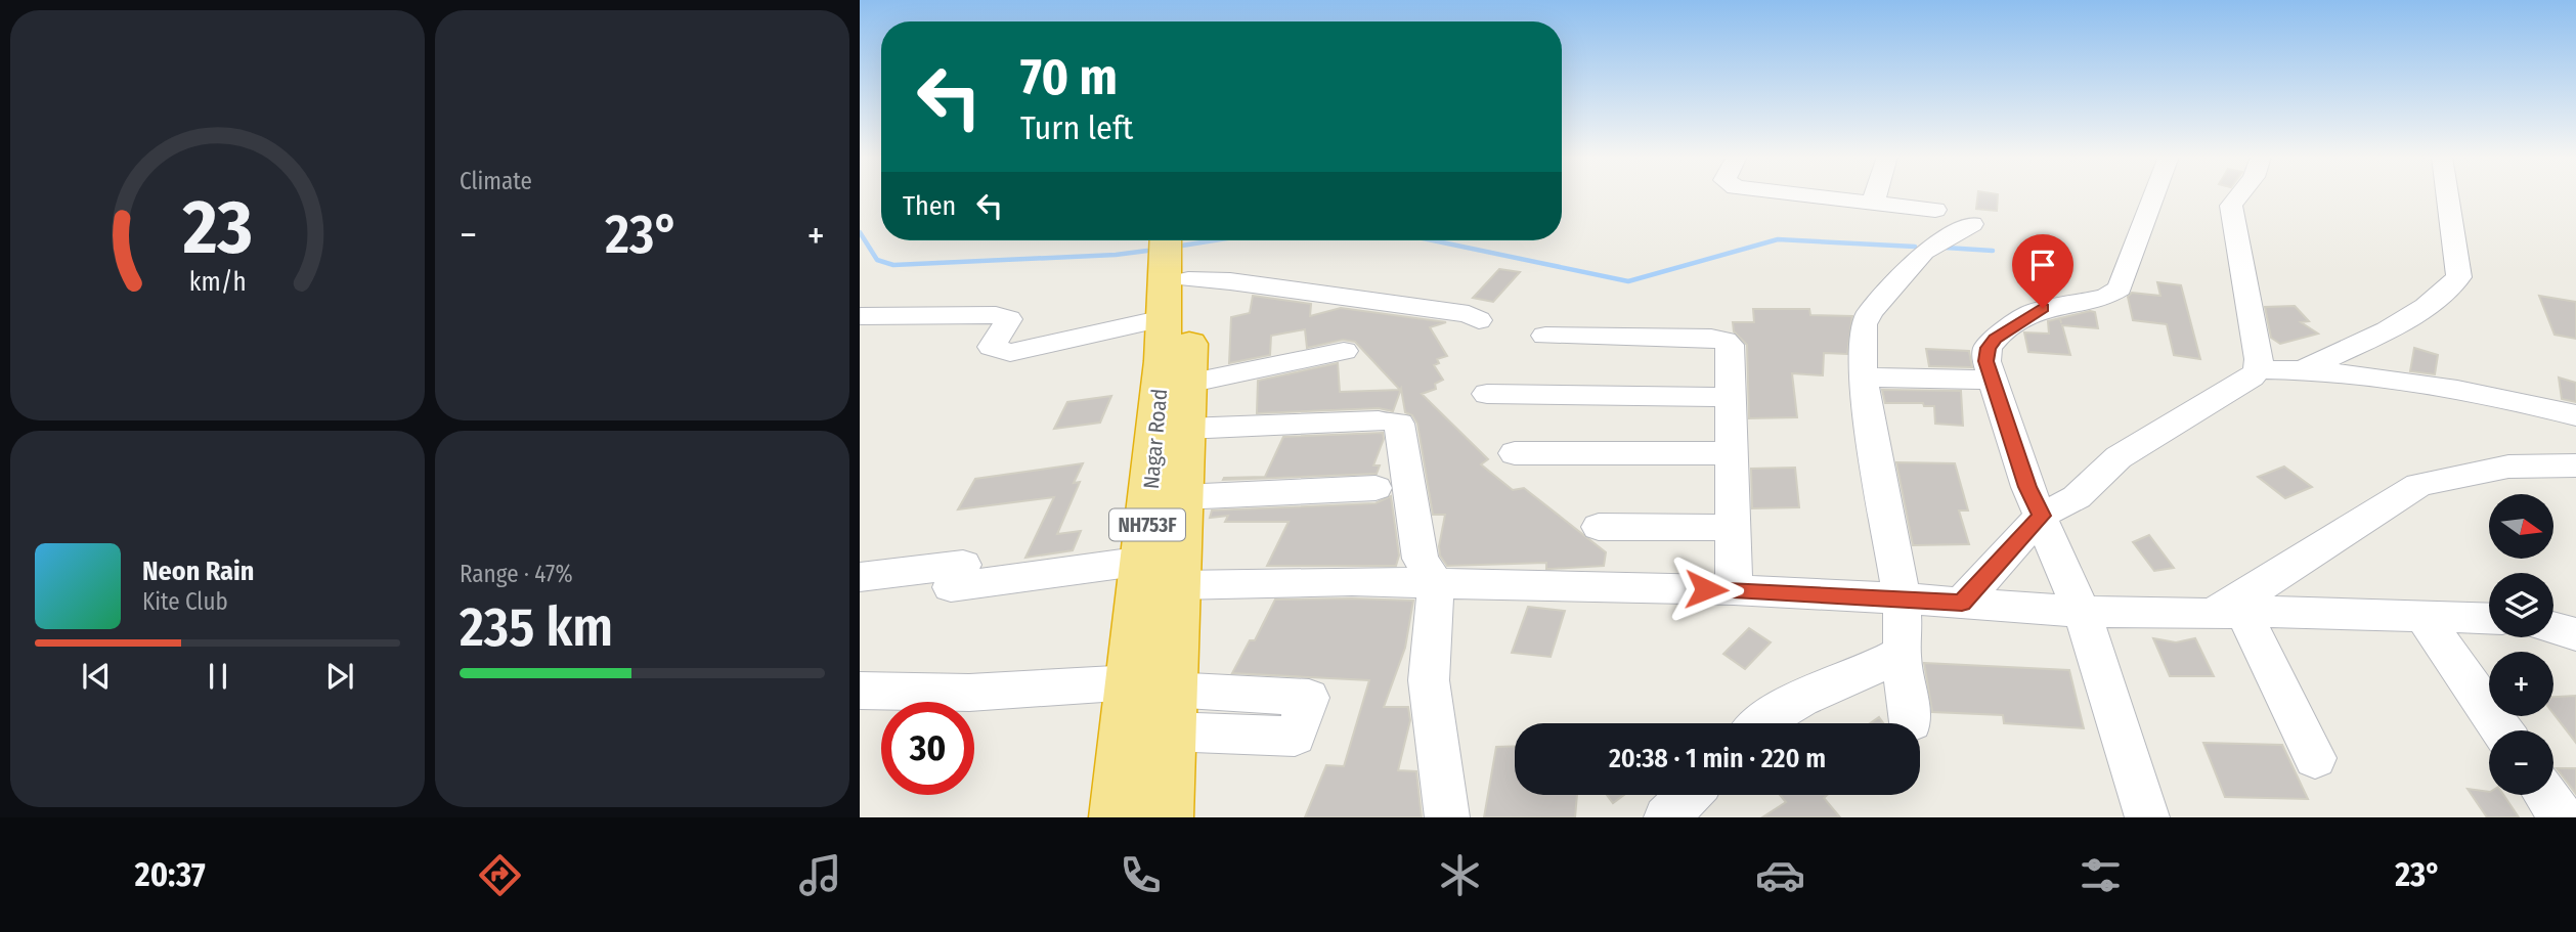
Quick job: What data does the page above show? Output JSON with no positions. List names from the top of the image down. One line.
{"streets":{"highway":["Nagar Road","NH753F"]},"north":"right","page":{"tile":["Climate",["Range · 47%","235 km"]],"turn":["70 m","Turn left"],"then":"Then","heat":["−","23°","+"],"map_buttons":["+","−"],"song":["Neon Rain","Kite Club"],"limit":"30","trip":"20:38 · 1 min · 220 m","tabs":["20:37","23°"],"gauge":["23","km/h"]}}
